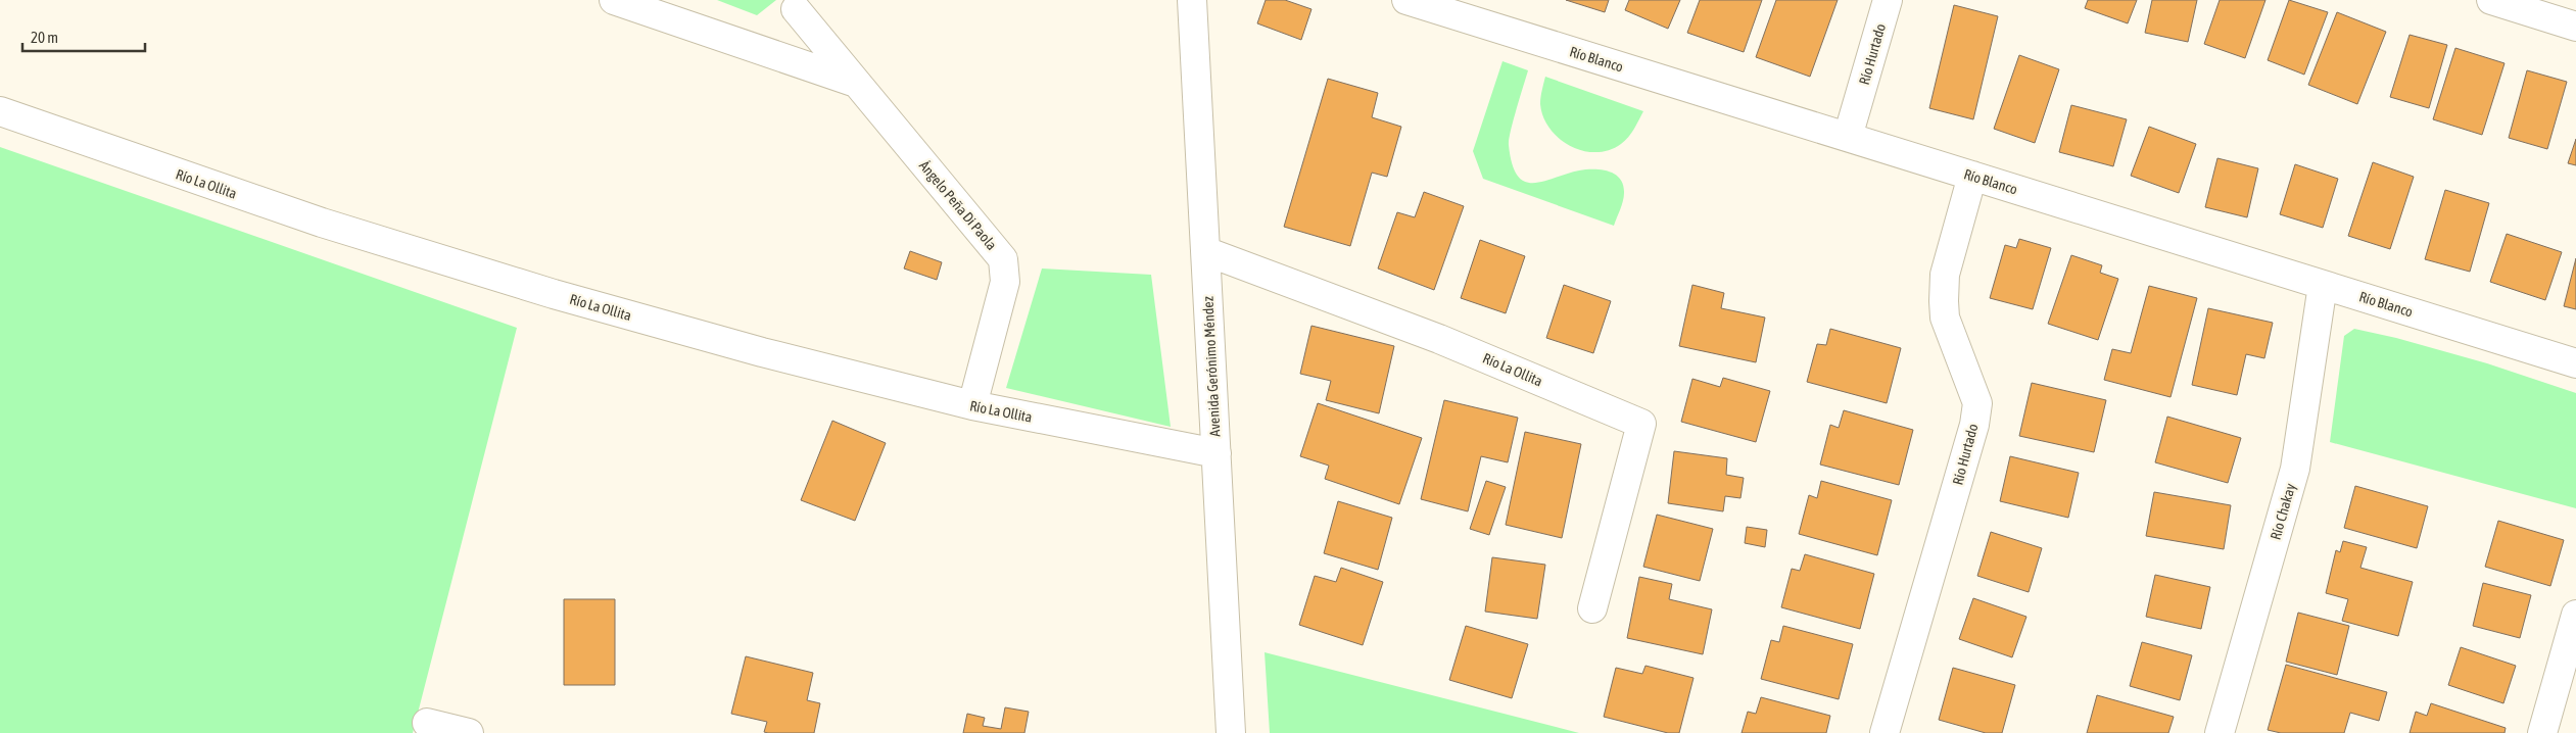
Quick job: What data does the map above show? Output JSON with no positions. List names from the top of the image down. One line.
{"streets":{"street":["Río Hurtado","Río Blanco","Río La Ollita","Ángelo Peña Di Paola","Avenida Gerónimo Méndez","Río Chakay"]},"crossings":[["Río Hurtado","Río Blanco"],["Río Blanco","Río Chakay"],["Río La Ollita","Ángelo Peña Di Paola"],["Río La Ollita","Avenida Gerónimo Méndez"]],"scale_bar":"20 m"}
